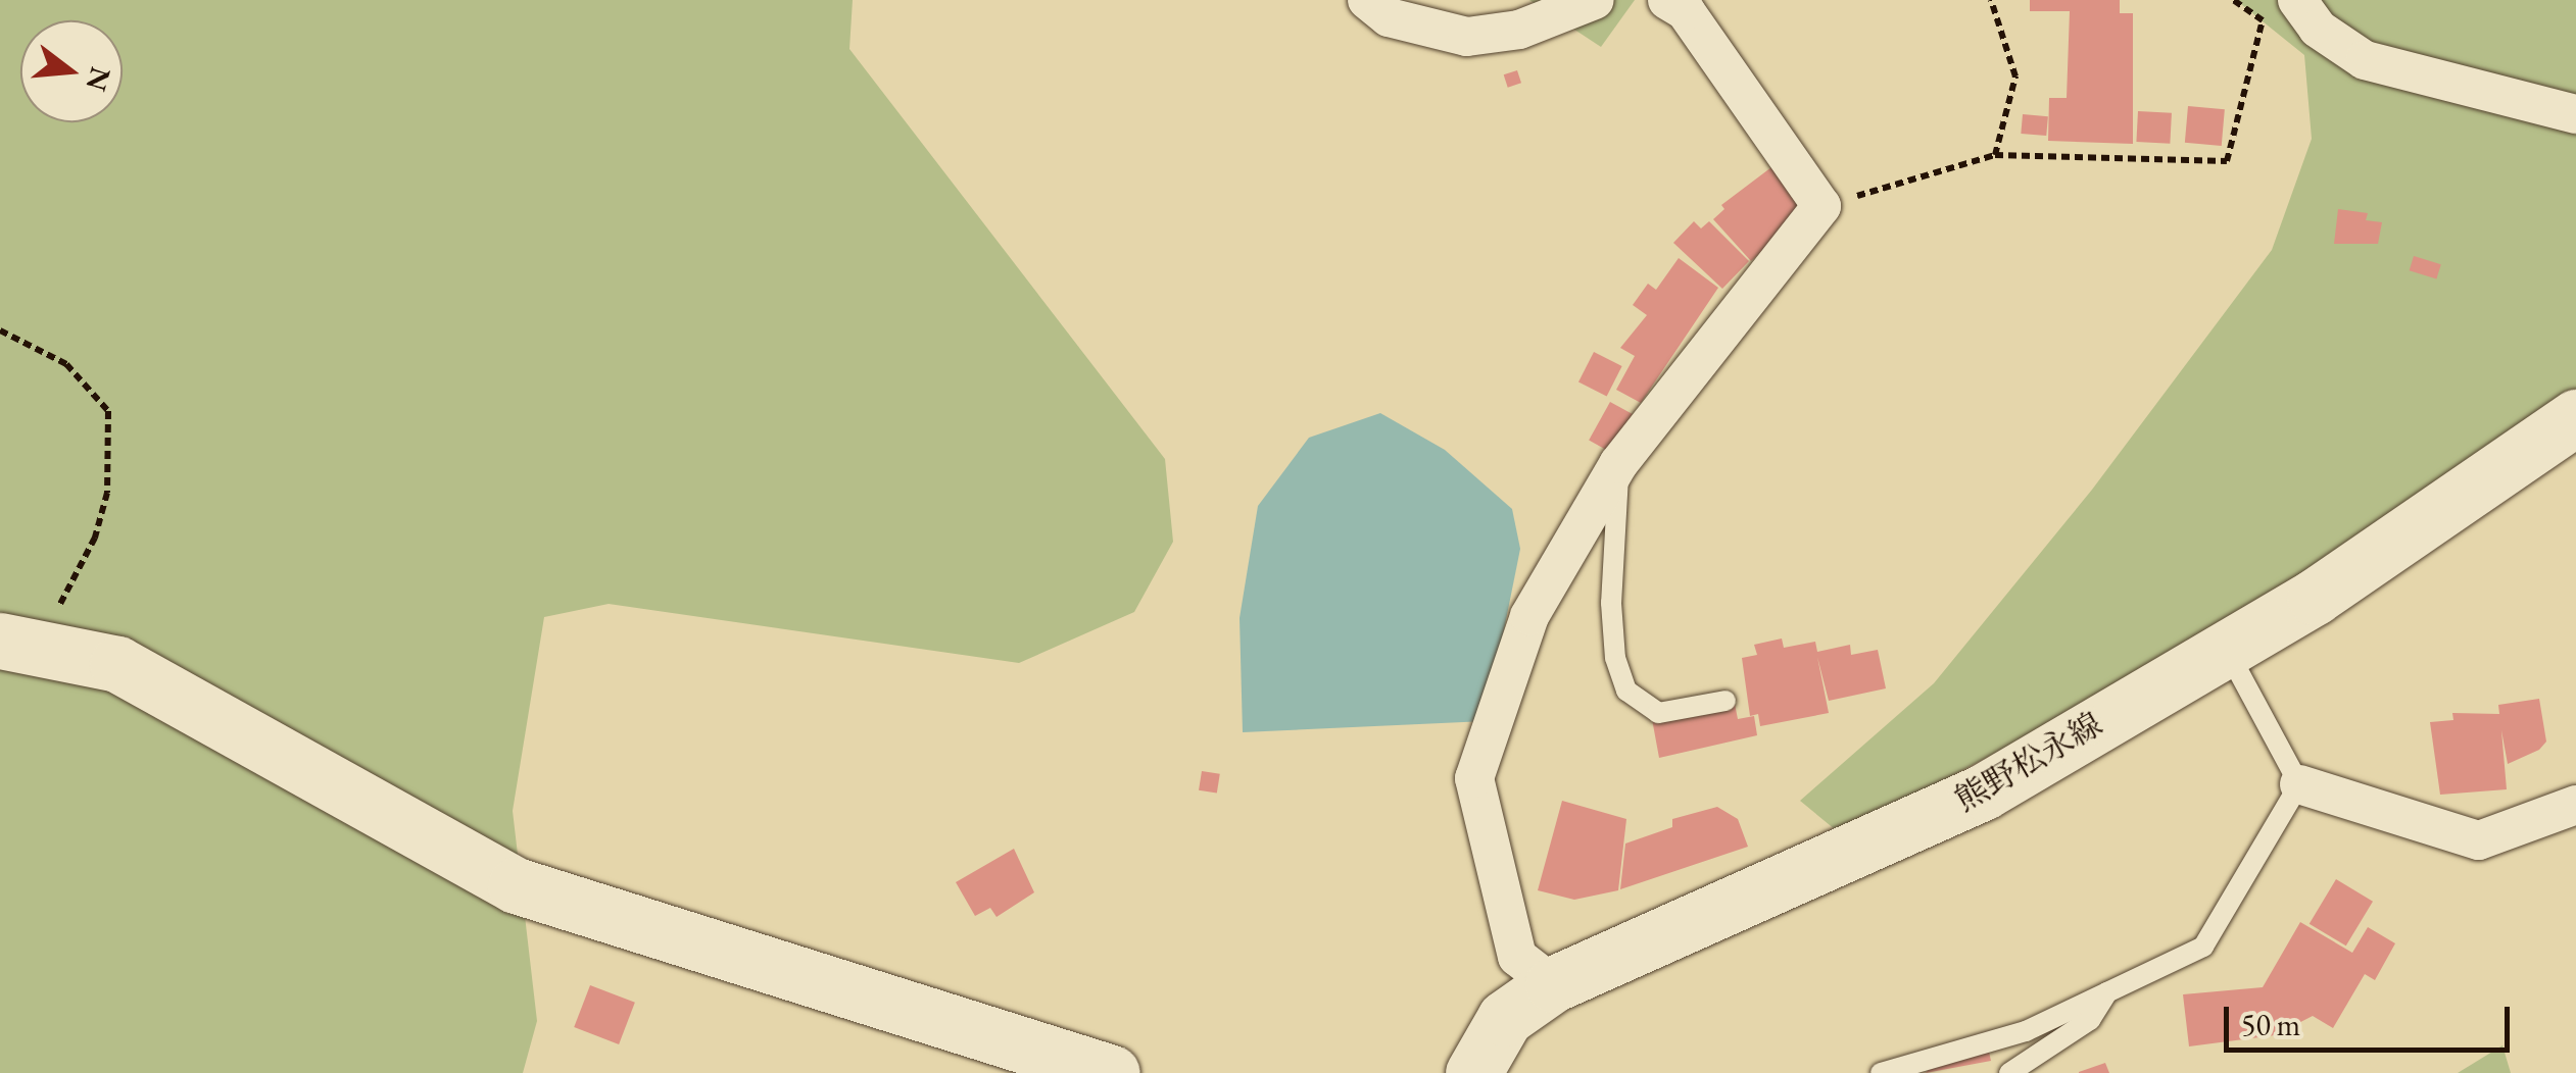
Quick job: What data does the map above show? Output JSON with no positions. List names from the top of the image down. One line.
{"streets":{"main road":["熊野松永線"]},"scale_bar":"50 m","north":"right"}
